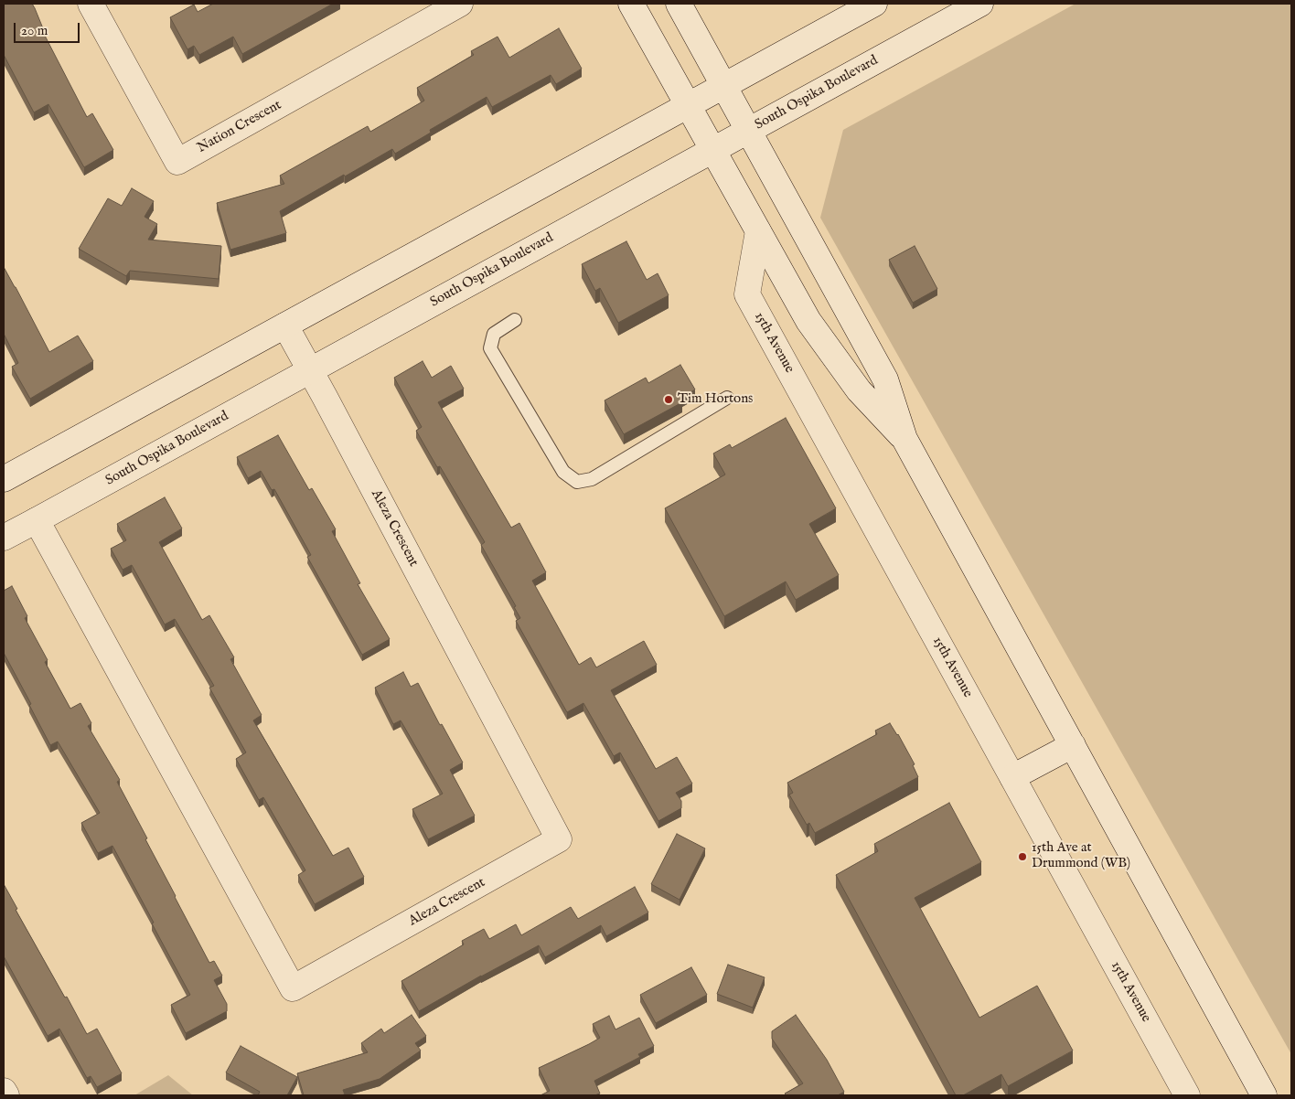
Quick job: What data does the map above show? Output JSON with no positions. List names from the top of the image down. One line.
{"streets":{"main road":["South Ospika Boulevard","Nation Crescent","15th Avenue","Aleza Crescent"]},"crossings":[["South Ospika Boulevard","Aleza Crescent"]],"places":["Tim Hortons","15th Ave at Drummond (WB)"],"scale_bar":"20 m"}
